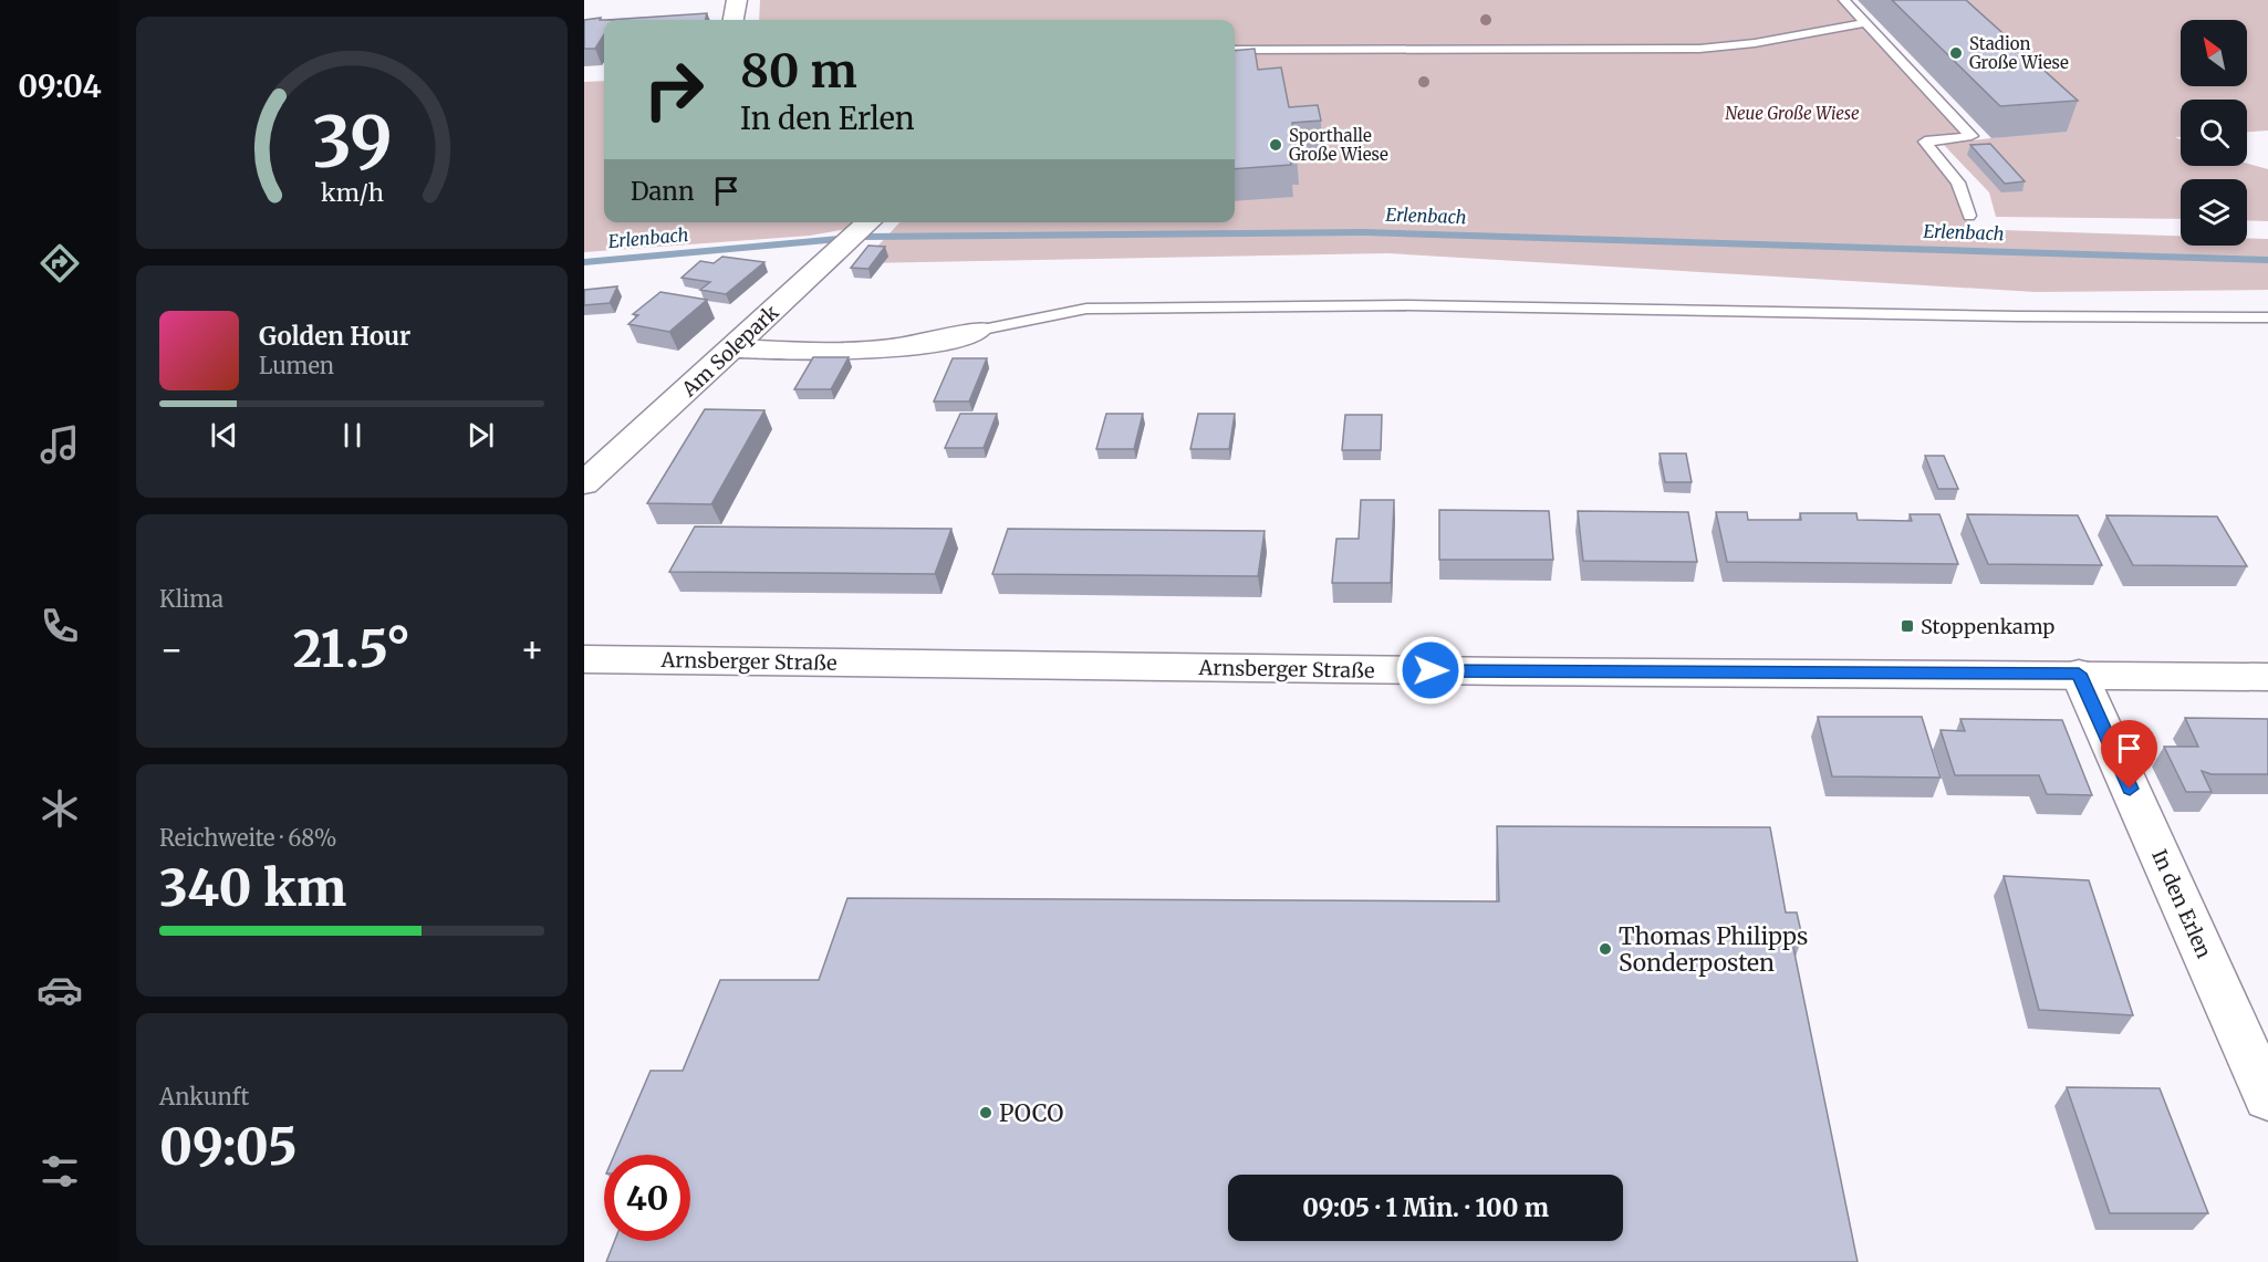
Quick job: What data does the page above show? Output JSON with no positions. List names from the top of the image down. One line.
{"streets":{"street":["Am Solepark","Arnsberger Straße","In den Erlen"]},"crossings":[["Arnsberger Straße","In den Erlen"]],"water":["Erlenbach"],"parks":["Neue Große Wiese"],"places":{"other":["Stadion Große Wiese","Sporthalle Große Wiese","Thomas Philipps Sonderposten","POCO"],"transit":["Stoppenkamp"]},"north":"top left","page":{"tabs":"09:04","turn":["80 m","In den Erlen"],"then":"Dann","song":["Golden Hour","Lumen"],"tile":["Klima",["Reichweite · 68%","340 km"],["Ankunft","09:05"]],"heat":["−","21.5°","+"],"limit":"40","trip":"09:05 · 1 Min. · 100 m","gauge":["39","km/h"]}}
